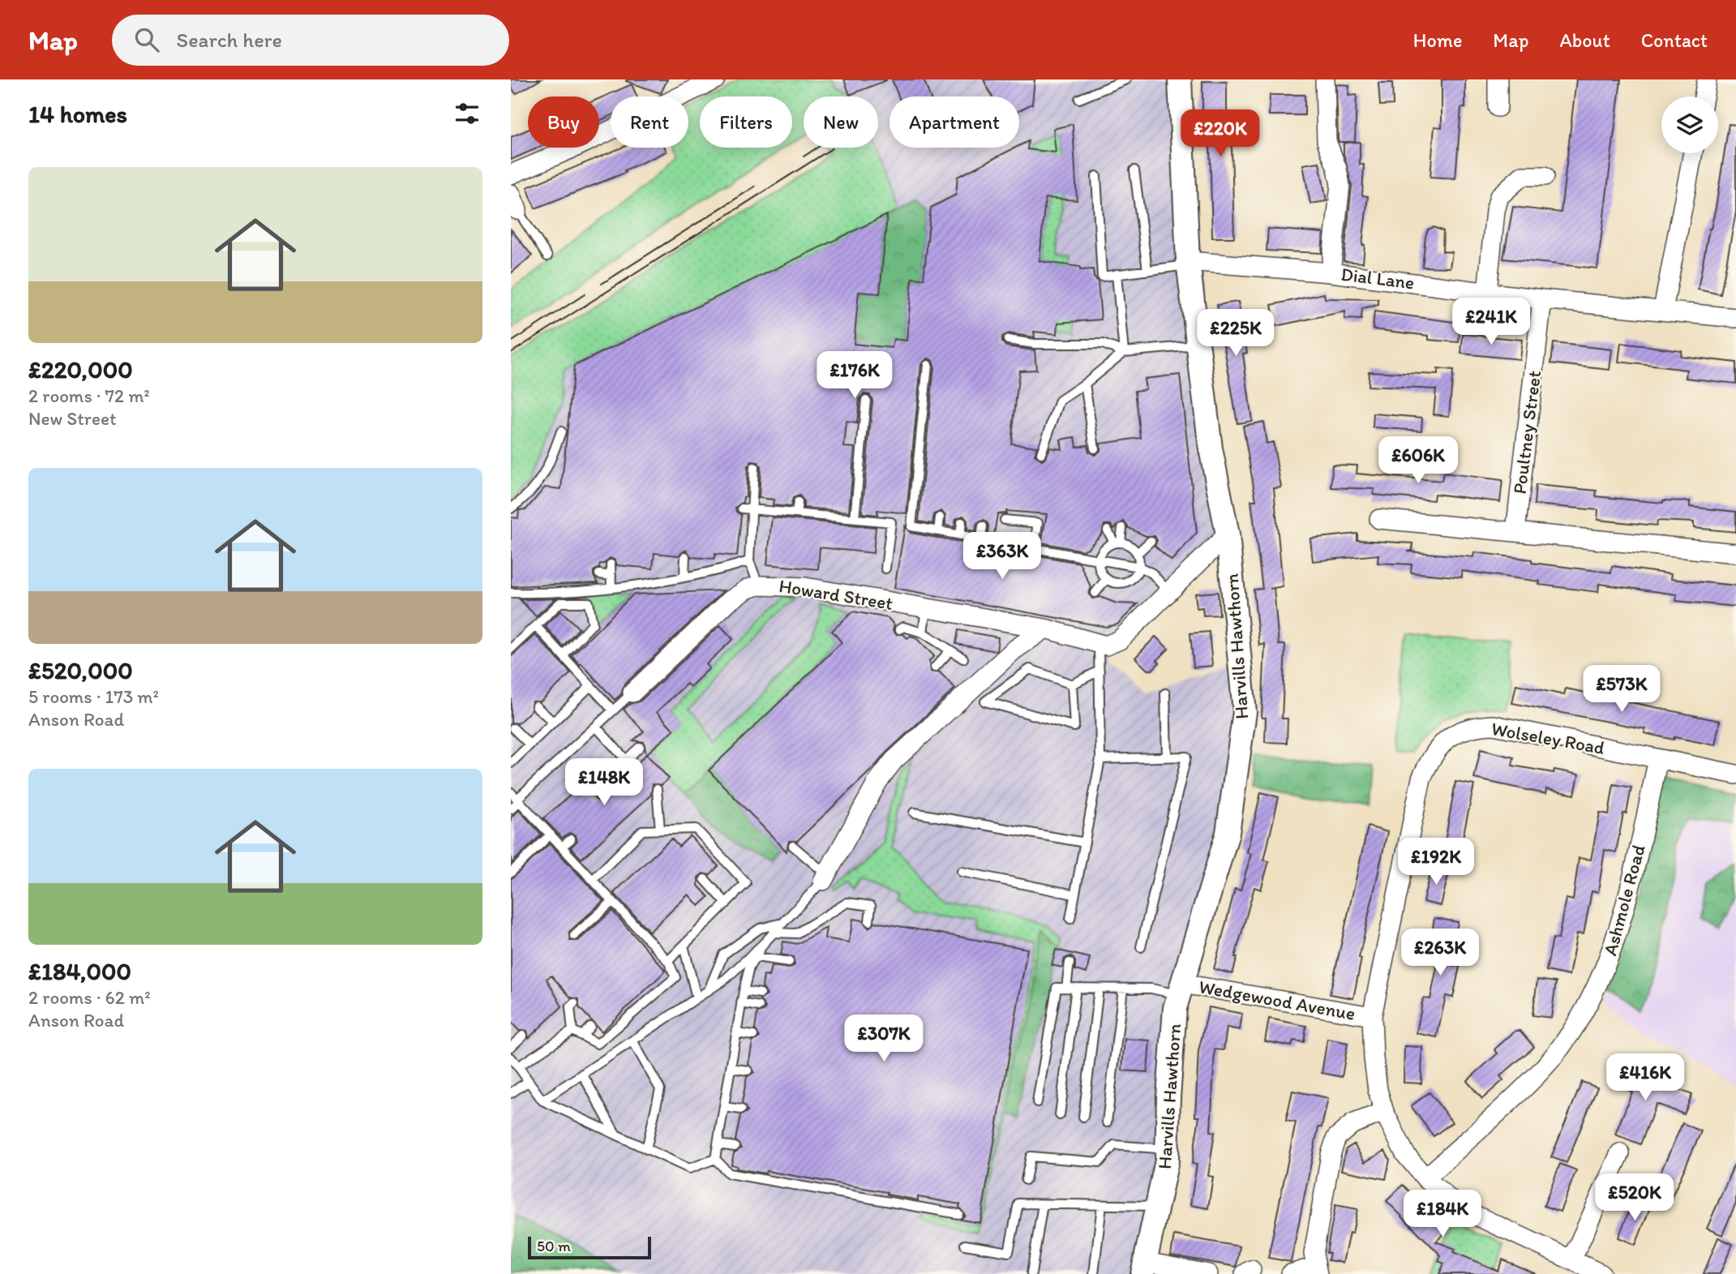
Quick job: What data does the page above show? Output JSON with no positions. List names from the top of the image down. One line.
{"streets":{"street":["Dial Lane","Poultney Street","Howard Street","Harvills Hawthorn","Wolseley Road","Ashmole Road","Wedgewood Avenue"]},"crossings":[["Dial Lane","Poultney Street"],["Dial Lane","Harvills Hawthorn"],["Harvills Hawthorn","Wedgewood Avenue"],["Wolseley Road","Ashmole Road"],["Wolseley Road","Wedgewood Avenue"]],"scale_bar":"50 m","page":{"header":"Map","search":"Search here","nav":["Home","Map","About","Contact"],"heading":"14 homes","chip":["Buy","Rent","Filters","New","Apartment"],"price":["£220K","£241K","£225K","£176K","£606K","£363K","£573K","£148K","£192K","£263K","£307K","£416K","£520K","£184K"],"list":[{"name":"£220,000","note":"2 rooms · 72 m² · New Street"},{"name":"£520,000","note":"5 rooms · 173 m² · Anson Road"},{"name":"£184,000","note":"2 rooms · 62 m² · Anson Road"}],"scale":"50 m"}}
